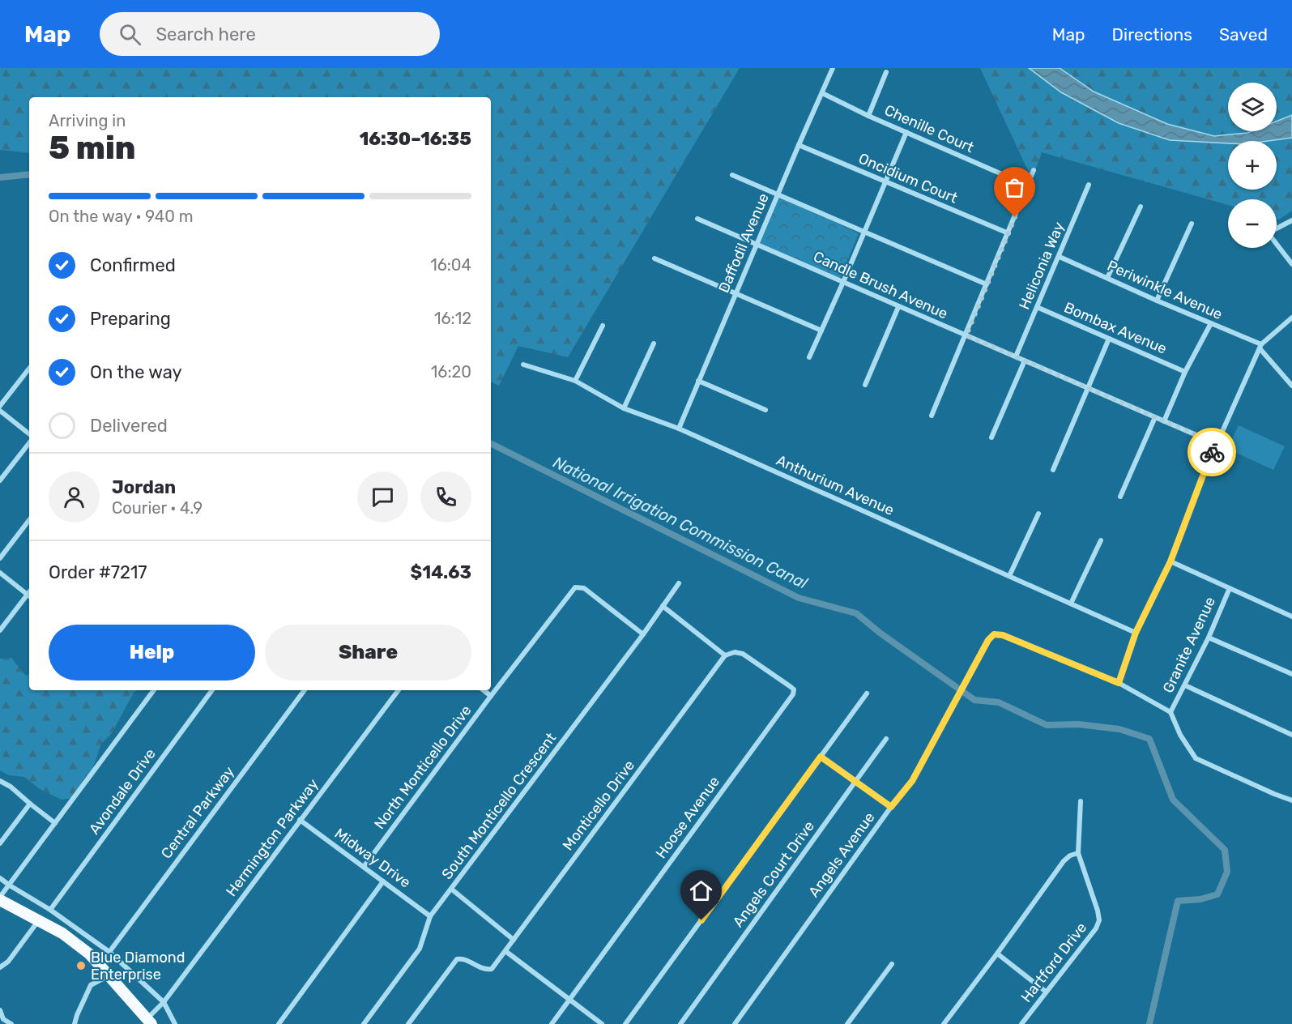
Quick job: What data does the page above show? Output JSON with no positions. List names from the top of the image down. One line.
{"streets":{"street":["Chenille Court","Oncidium Court","Daffodil Avenue","Heliconia Way","Candle Brush Avenue","Periwinkle Avenue","Bombax Avenue","Anthurium Avenue","Granite Avenue","North Monticello Drive","Avondale Drive","Monticello Drive","South Monticello Crescent","Central Parkway","Hoose Avenue","Hermington Parkway","Angels Avenue","Midway Drive","Angels Court Drive","Hartford Drive"]},"crossings":[["Chenille Court","Daffodil Avenue"],["Oncidium Court","Daffodil Avenue"],["Daffodil Avenue","Candle Brush Avenue"],["Daffodil Avenue","Anthurium Avenue"],["Heliconia Way","Candle Brush Avenue"],["Heliconia Way","Periwinkle Avenue"],["Heliconia Way","Bombax Avenue"],["Granite Avenue","Angels Avenue"],["North Monticello Drive","South Monticello Crescent"],["North Monticello Drive","Midway Drive"],["Monticello Drive","Hoose Avenue"],["South Monticello Crescent","Midway Drive"],["Hermington Parkway","Midway Drive"]],"water":["National Irrigation Commission Canal"],"places":["Blue Diamond Enterprise"],"page":{"header":"Map","search":"Search here","nav":["Map","Directions","Saved"],"map_buttons":["+","−"],"heading":["5 min","Arriving in","16:30–16:35"],"panel":["Jordan","Courier · 4.9","Order #7217","$14.63"],"bar":"On the way · 940 m","list":[["Confirmed","16:04"],["Preparing","16:12"],["On the way","16:20"],"Delivered"],"buttons":["Help","Share"]}}
